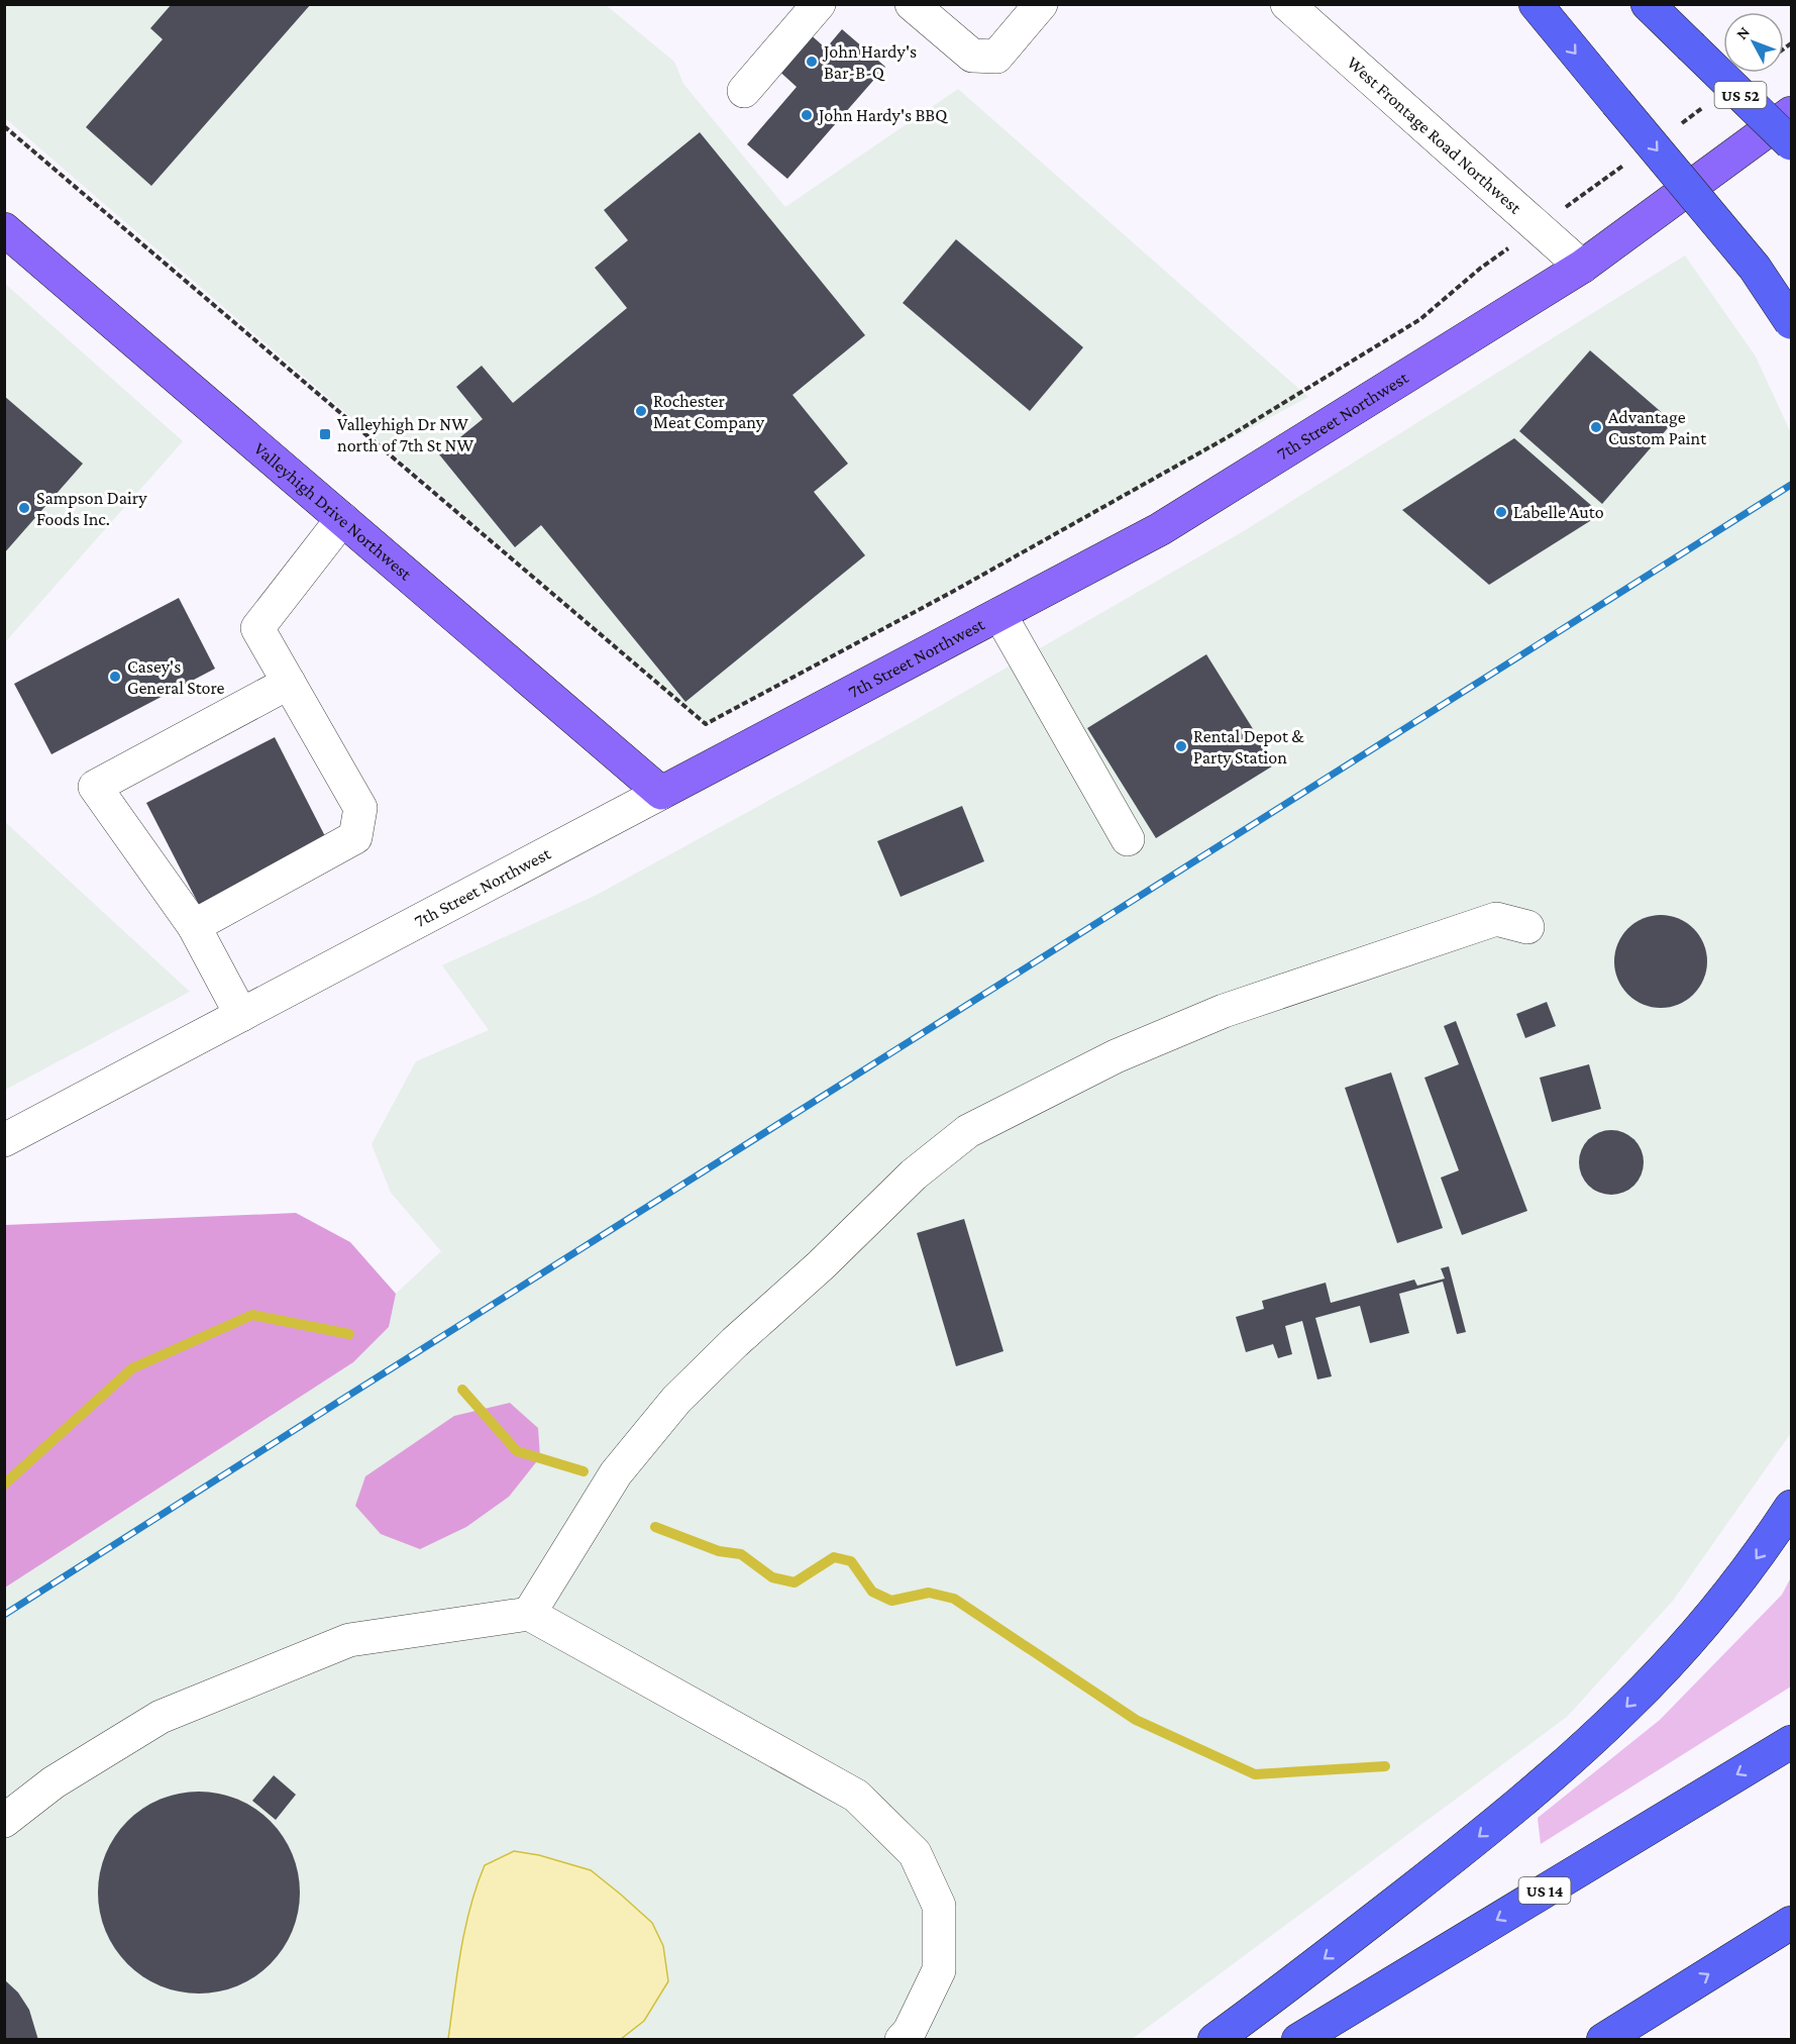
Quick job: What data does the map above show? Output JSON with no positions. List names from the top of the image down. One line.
{"streets":{"highway":["US 52","US 14"],"main road":["7th Street Northwest","Valleyhigh Drive Northwest"],"street":["West Frontage Road Northwest"]},"crossings":[["West Frontage Road Northwest","7th Street Northwest"],["7th Street Northwest","Valleyhigh Drive Northwest"]],"places":{"other":["John Hardy's Bar-B-Q","John Hardy's BBQ","Rochester Meat Company","Advantage Custom Paint","Sampson Dairy Foods Inc.","Labelle Auto","Casey's General Store","Rental Depot & Party Station"],"transit":["Valleyhigh Dr NW north of 7th St NW"]},"north":"top left"}
